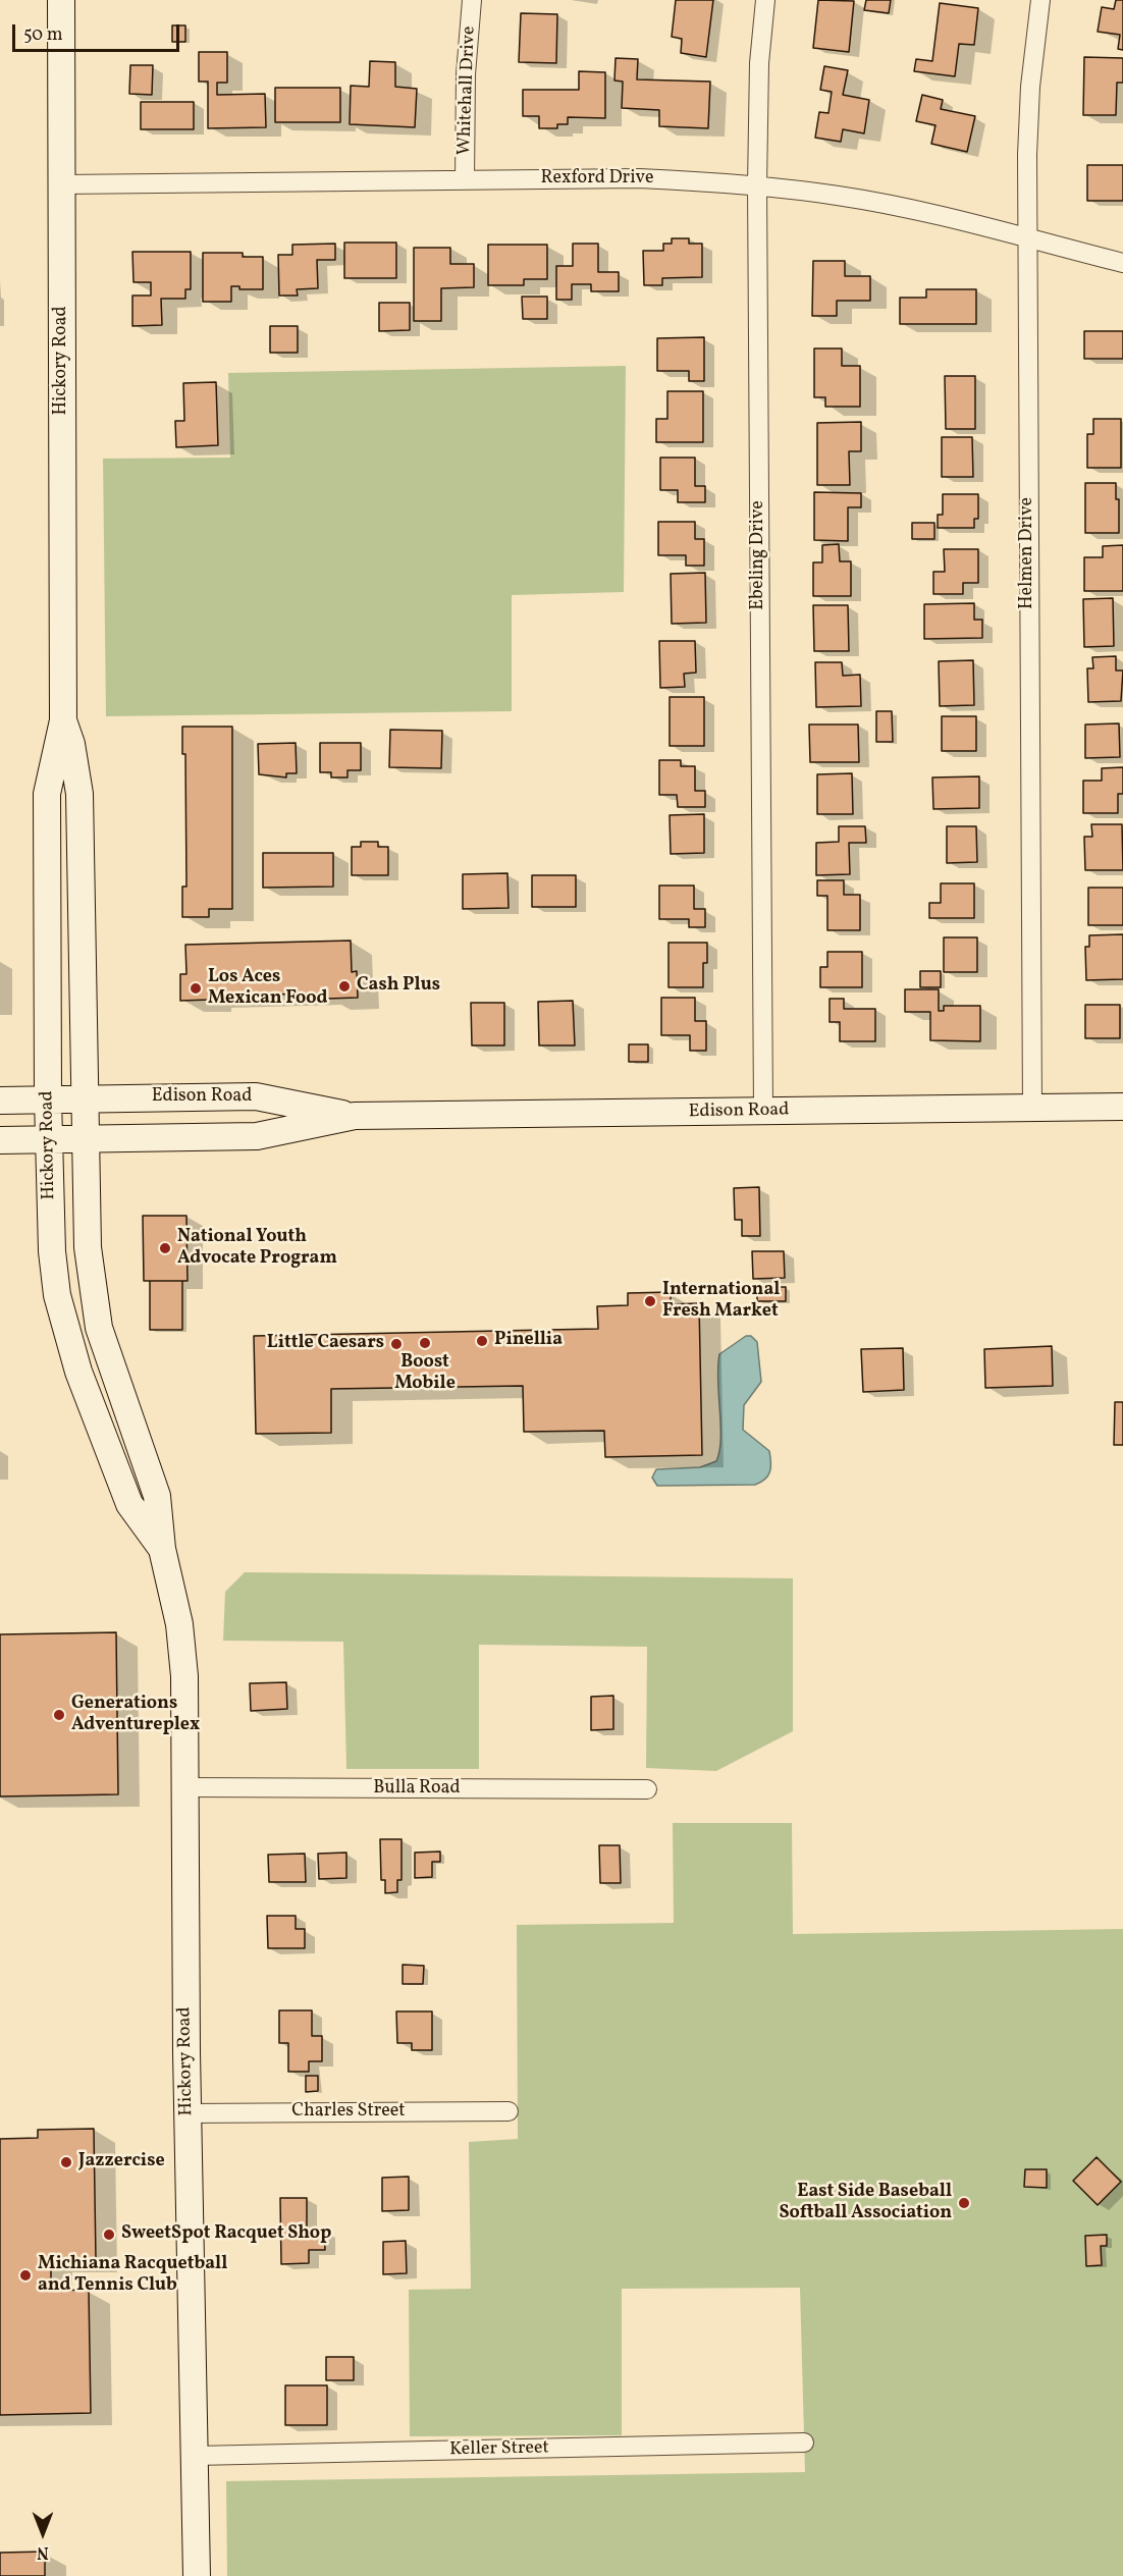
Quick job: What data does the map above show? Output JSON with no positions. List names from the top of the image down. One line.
{"streets":{"street":["Whitehall Drive","Rexford Drive","Hickory Road","Helmen Drive","Ebeling Drive","Edison Road","Bulla Road","Charles Street","Keller Street"]},"crossings":[["Whitehall Drive","Rexford Drive"],["Rexford Drive","Hickory Road"],["Rexford Drive","Helmen Drive"],["Rexford Drive","Ebeling Drive"],["Hickory Road","Edison Road"],["Hickory Road","Bulla Road"],["Hickory Road","Charles Street"],["Hickory Road","Keller Street"],["Helmen Drive","Edison Road"],["Ebeling Drive","Edison Road"]],"places":["Cash Plus","Los Aces Mexican Food","National Youth Advocate Program","International Fresh Market","Pinellia","Boost Mobile","Little Caesars","Generations Adventureplex","Jazzercise","East Side Baseball Softball Association","SweetSpot Racquet Shop","Michiana Racquetball and Tennis Club"],"scale_bar":"50 m","north":"bottom"}
